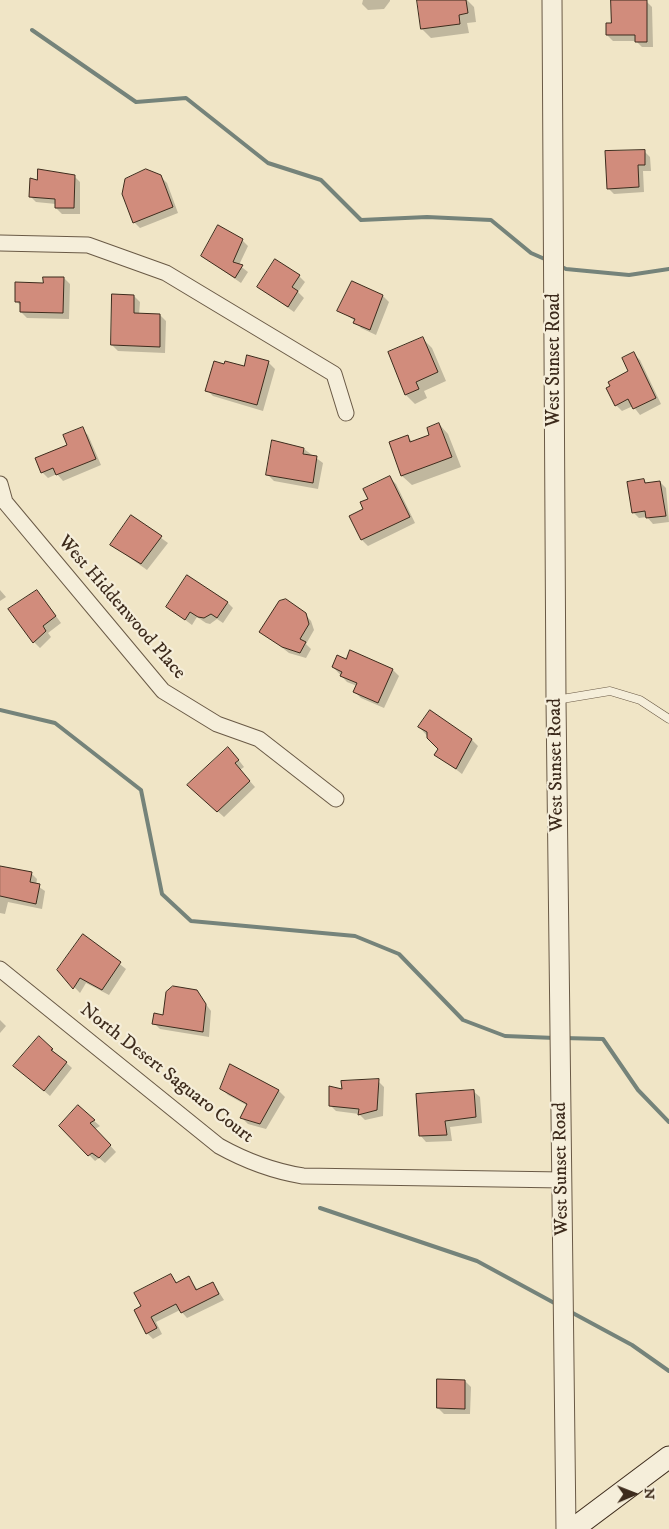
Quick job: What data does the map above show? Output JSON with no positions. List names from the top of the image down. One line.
{"streets":{"street":["West Sunset Road","West Hiddenwood Place","North Desert Saguaro Court"]},"crossings":[["West Sunset Road","North Desert Saguaro Court"]],"north":"right"}
